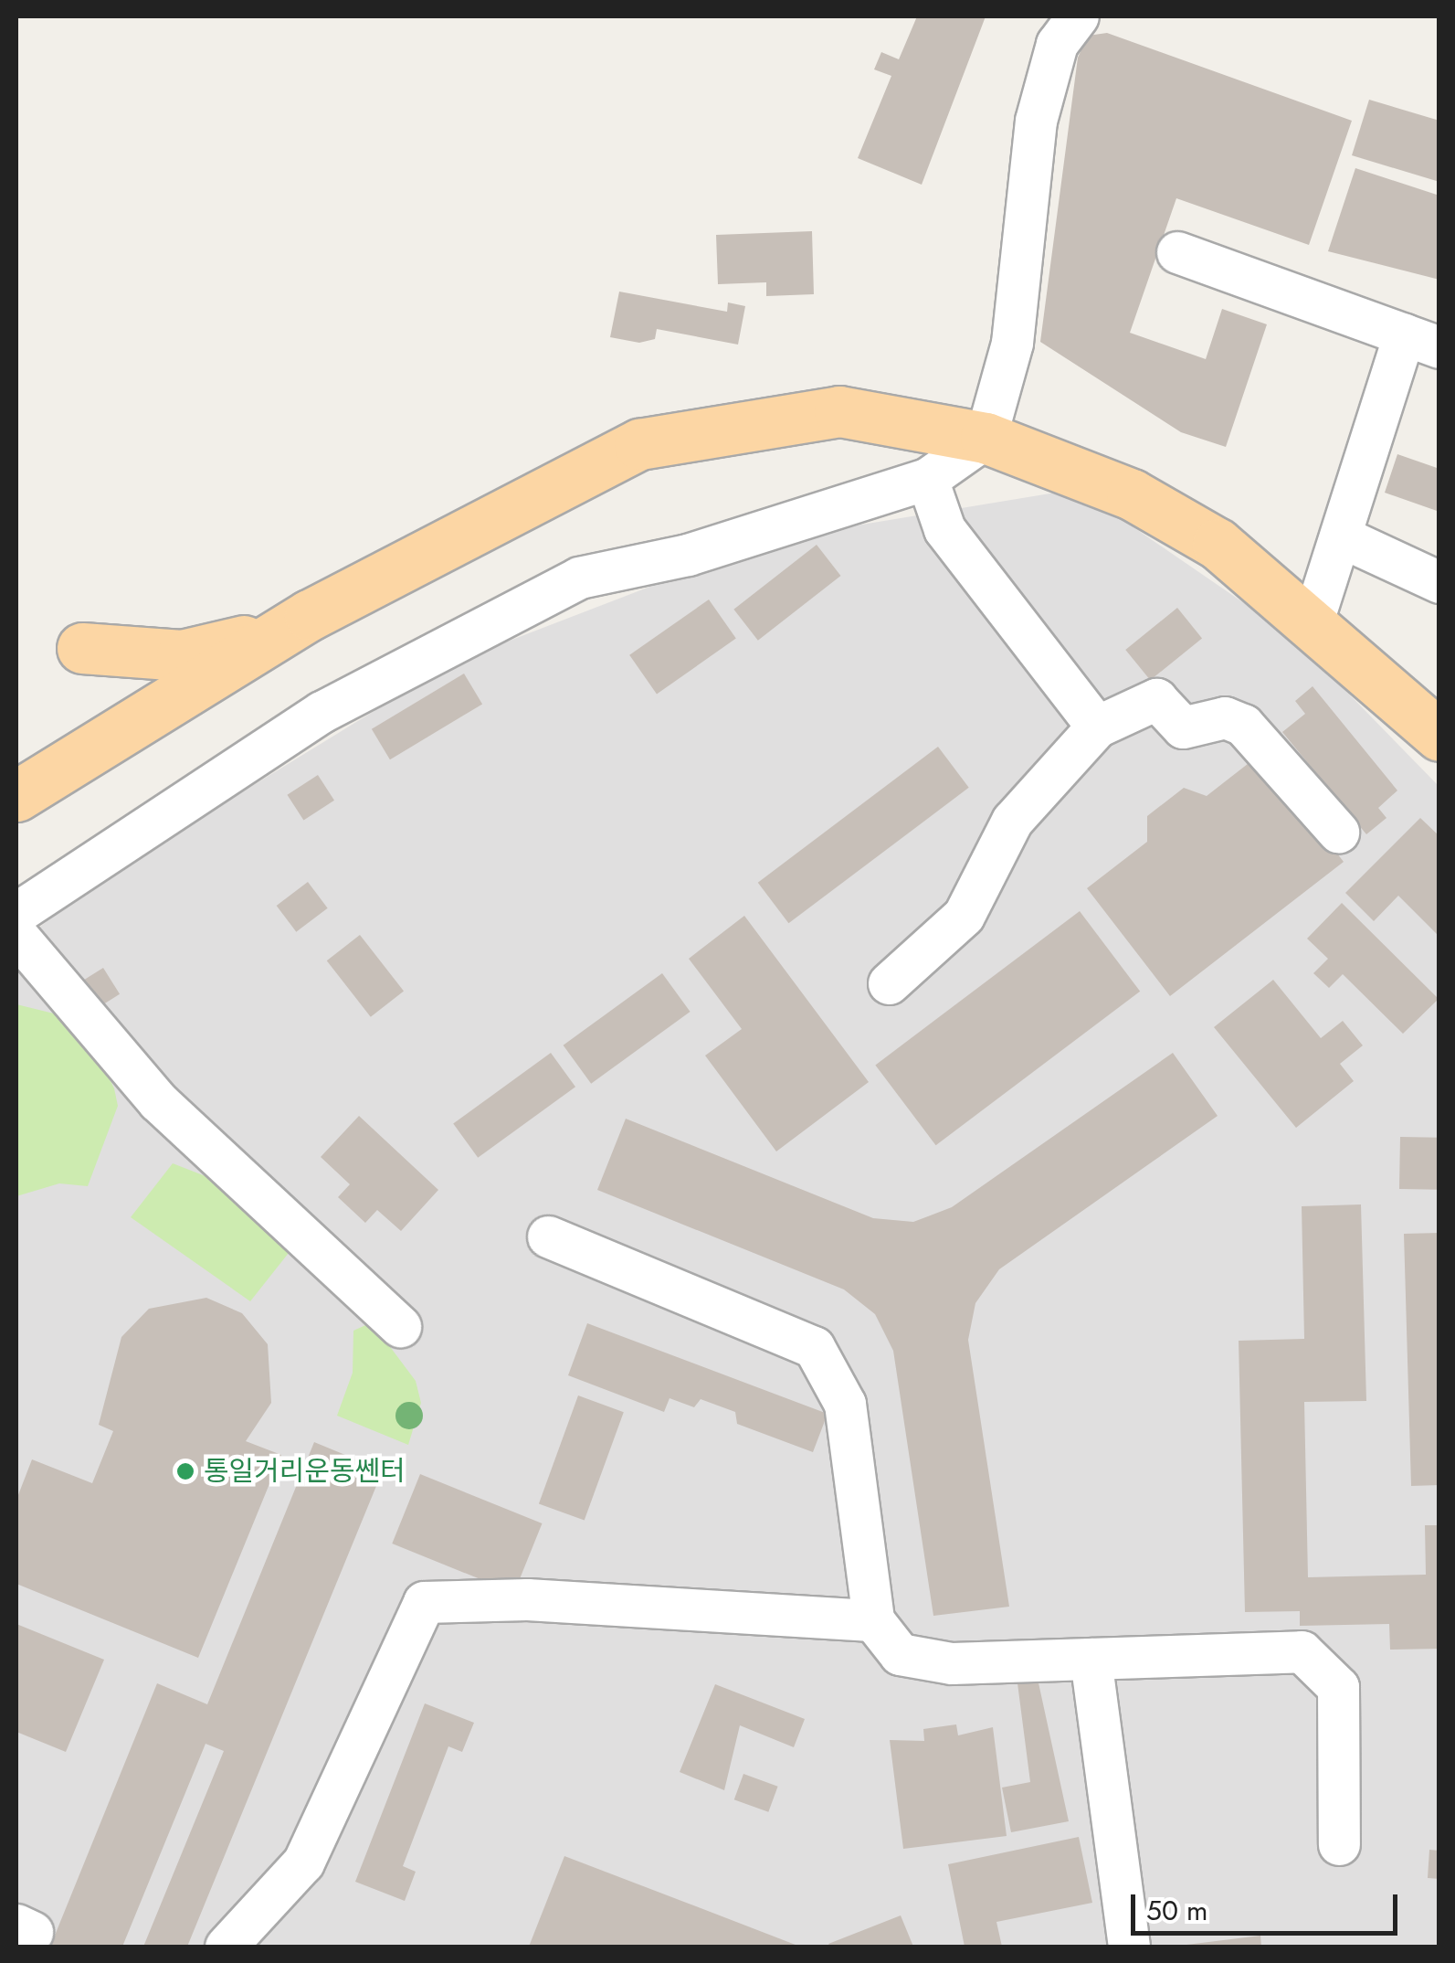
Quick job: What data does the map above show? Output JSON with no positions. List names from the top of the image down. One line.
{"places":["통일거리운동쎈터"],"scale_bar":"50 m"}
